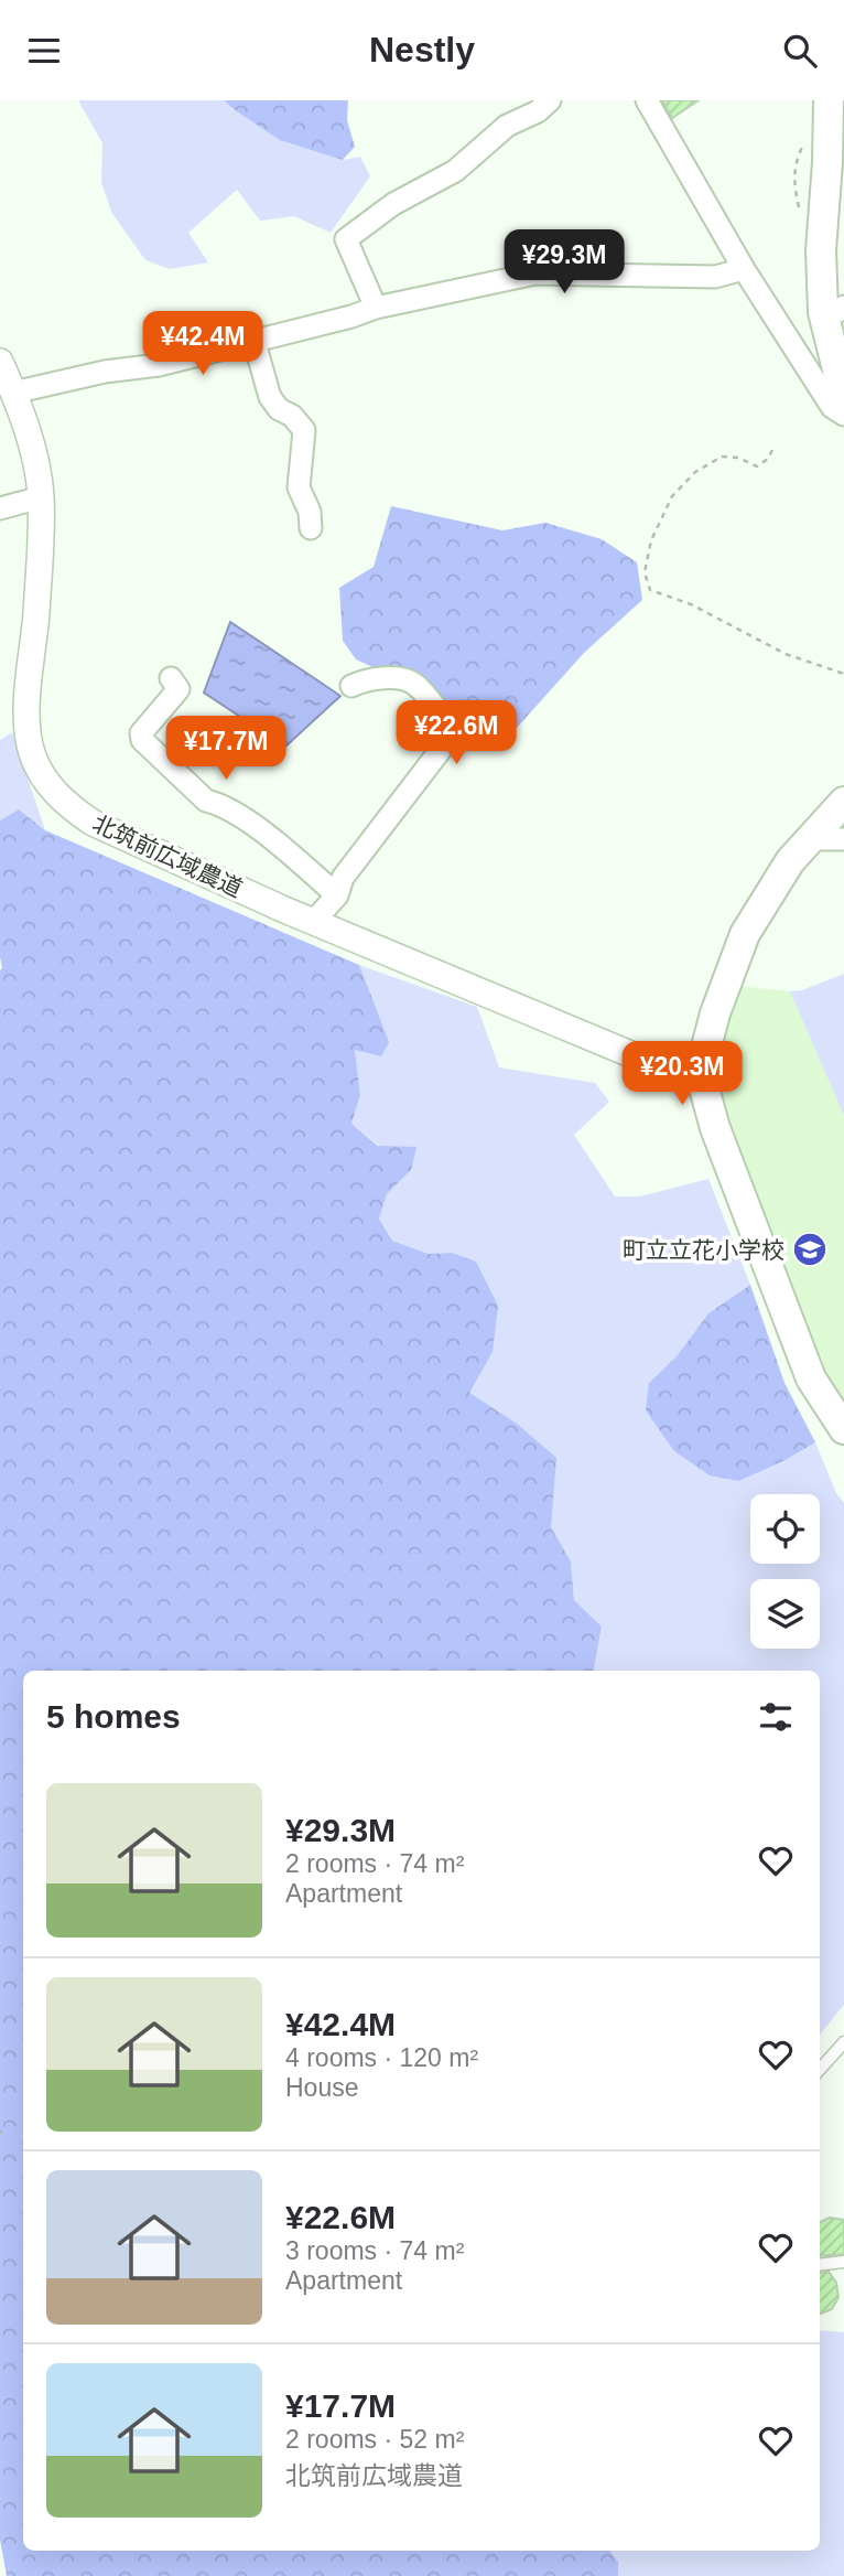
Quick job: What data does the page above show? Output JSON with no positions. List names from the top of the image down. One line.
{"streets":{"street":["北筑前広域農道"]},"places":{"school or university":["町立立花小学校"]},"page":{"header":"Nestly","price":["¥29.3M","¥42.4M","¥22.6M","¥17.7M","¥20.3M"],"heading":"5 homes","list":[{"name":"¥29.3M","note":"2 rooms · 74 m² · Apartment"},{"name":"¥42.4M","note":"4 rooms · 120 m² · House"},{"name":"¥22.6M","note":"3 rooms · 74 m² · Apartment"},{"name":"¥17.7M","note":"2 rooms · 52 m² · 北筑前広域農道"}]}}
